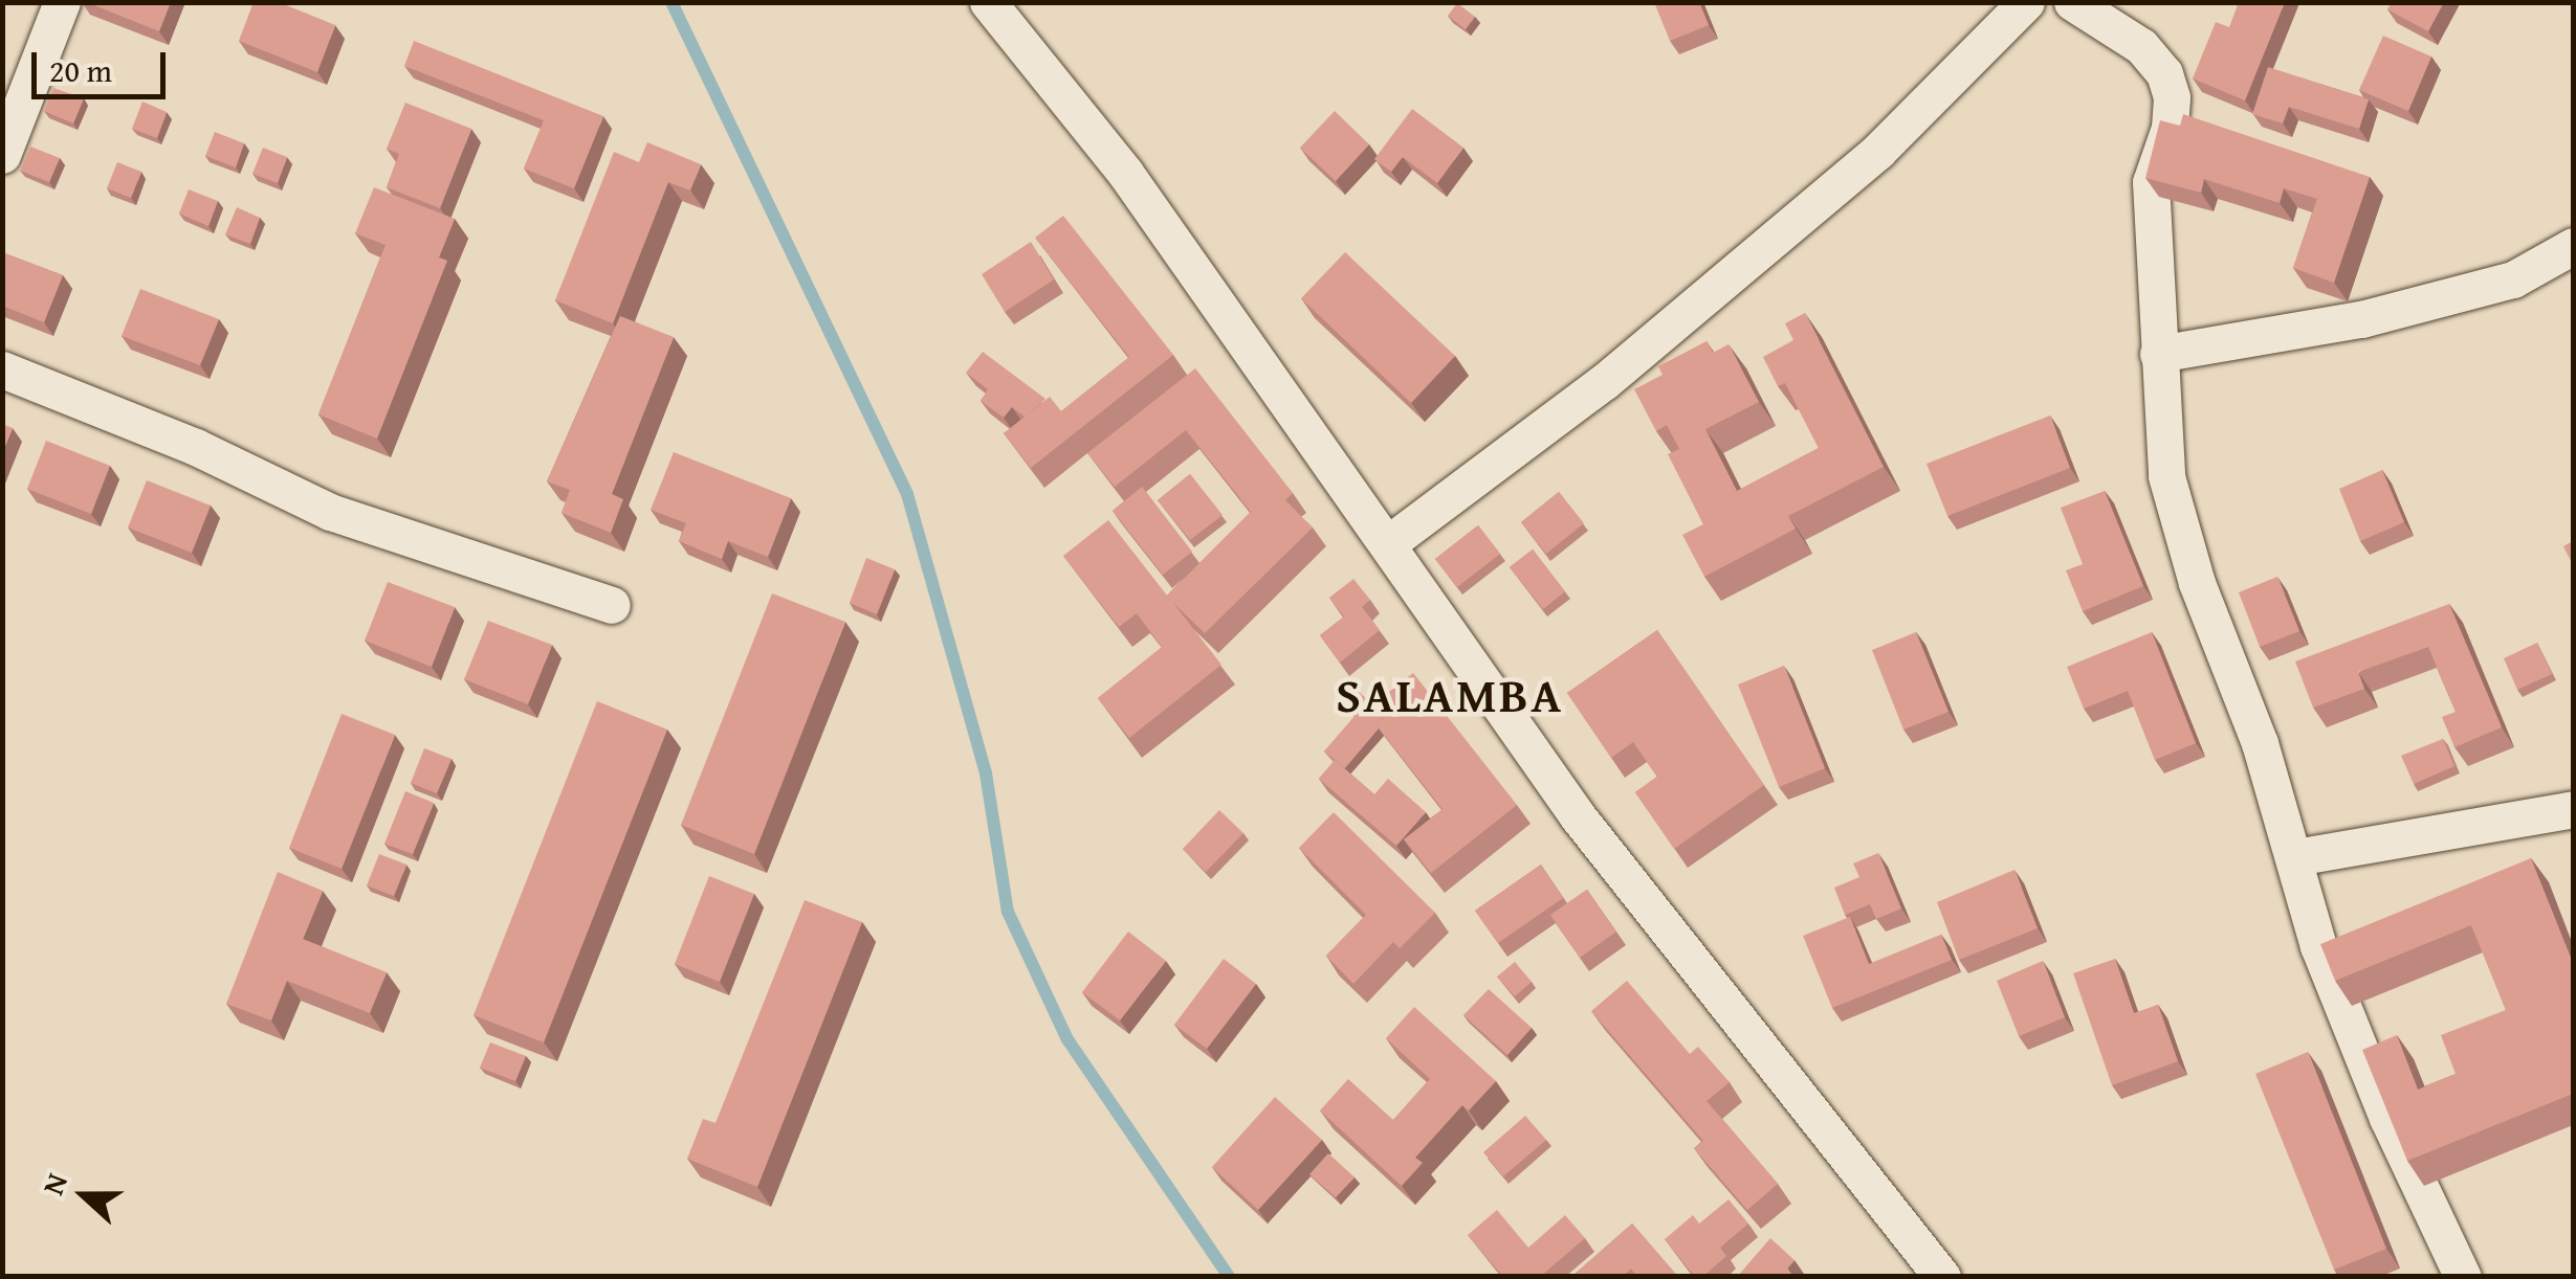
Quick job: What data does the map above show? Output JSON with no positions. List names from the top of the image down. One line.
{"districts":["SALAMBA"],"scale_bar":"20 m","north":"left"}
